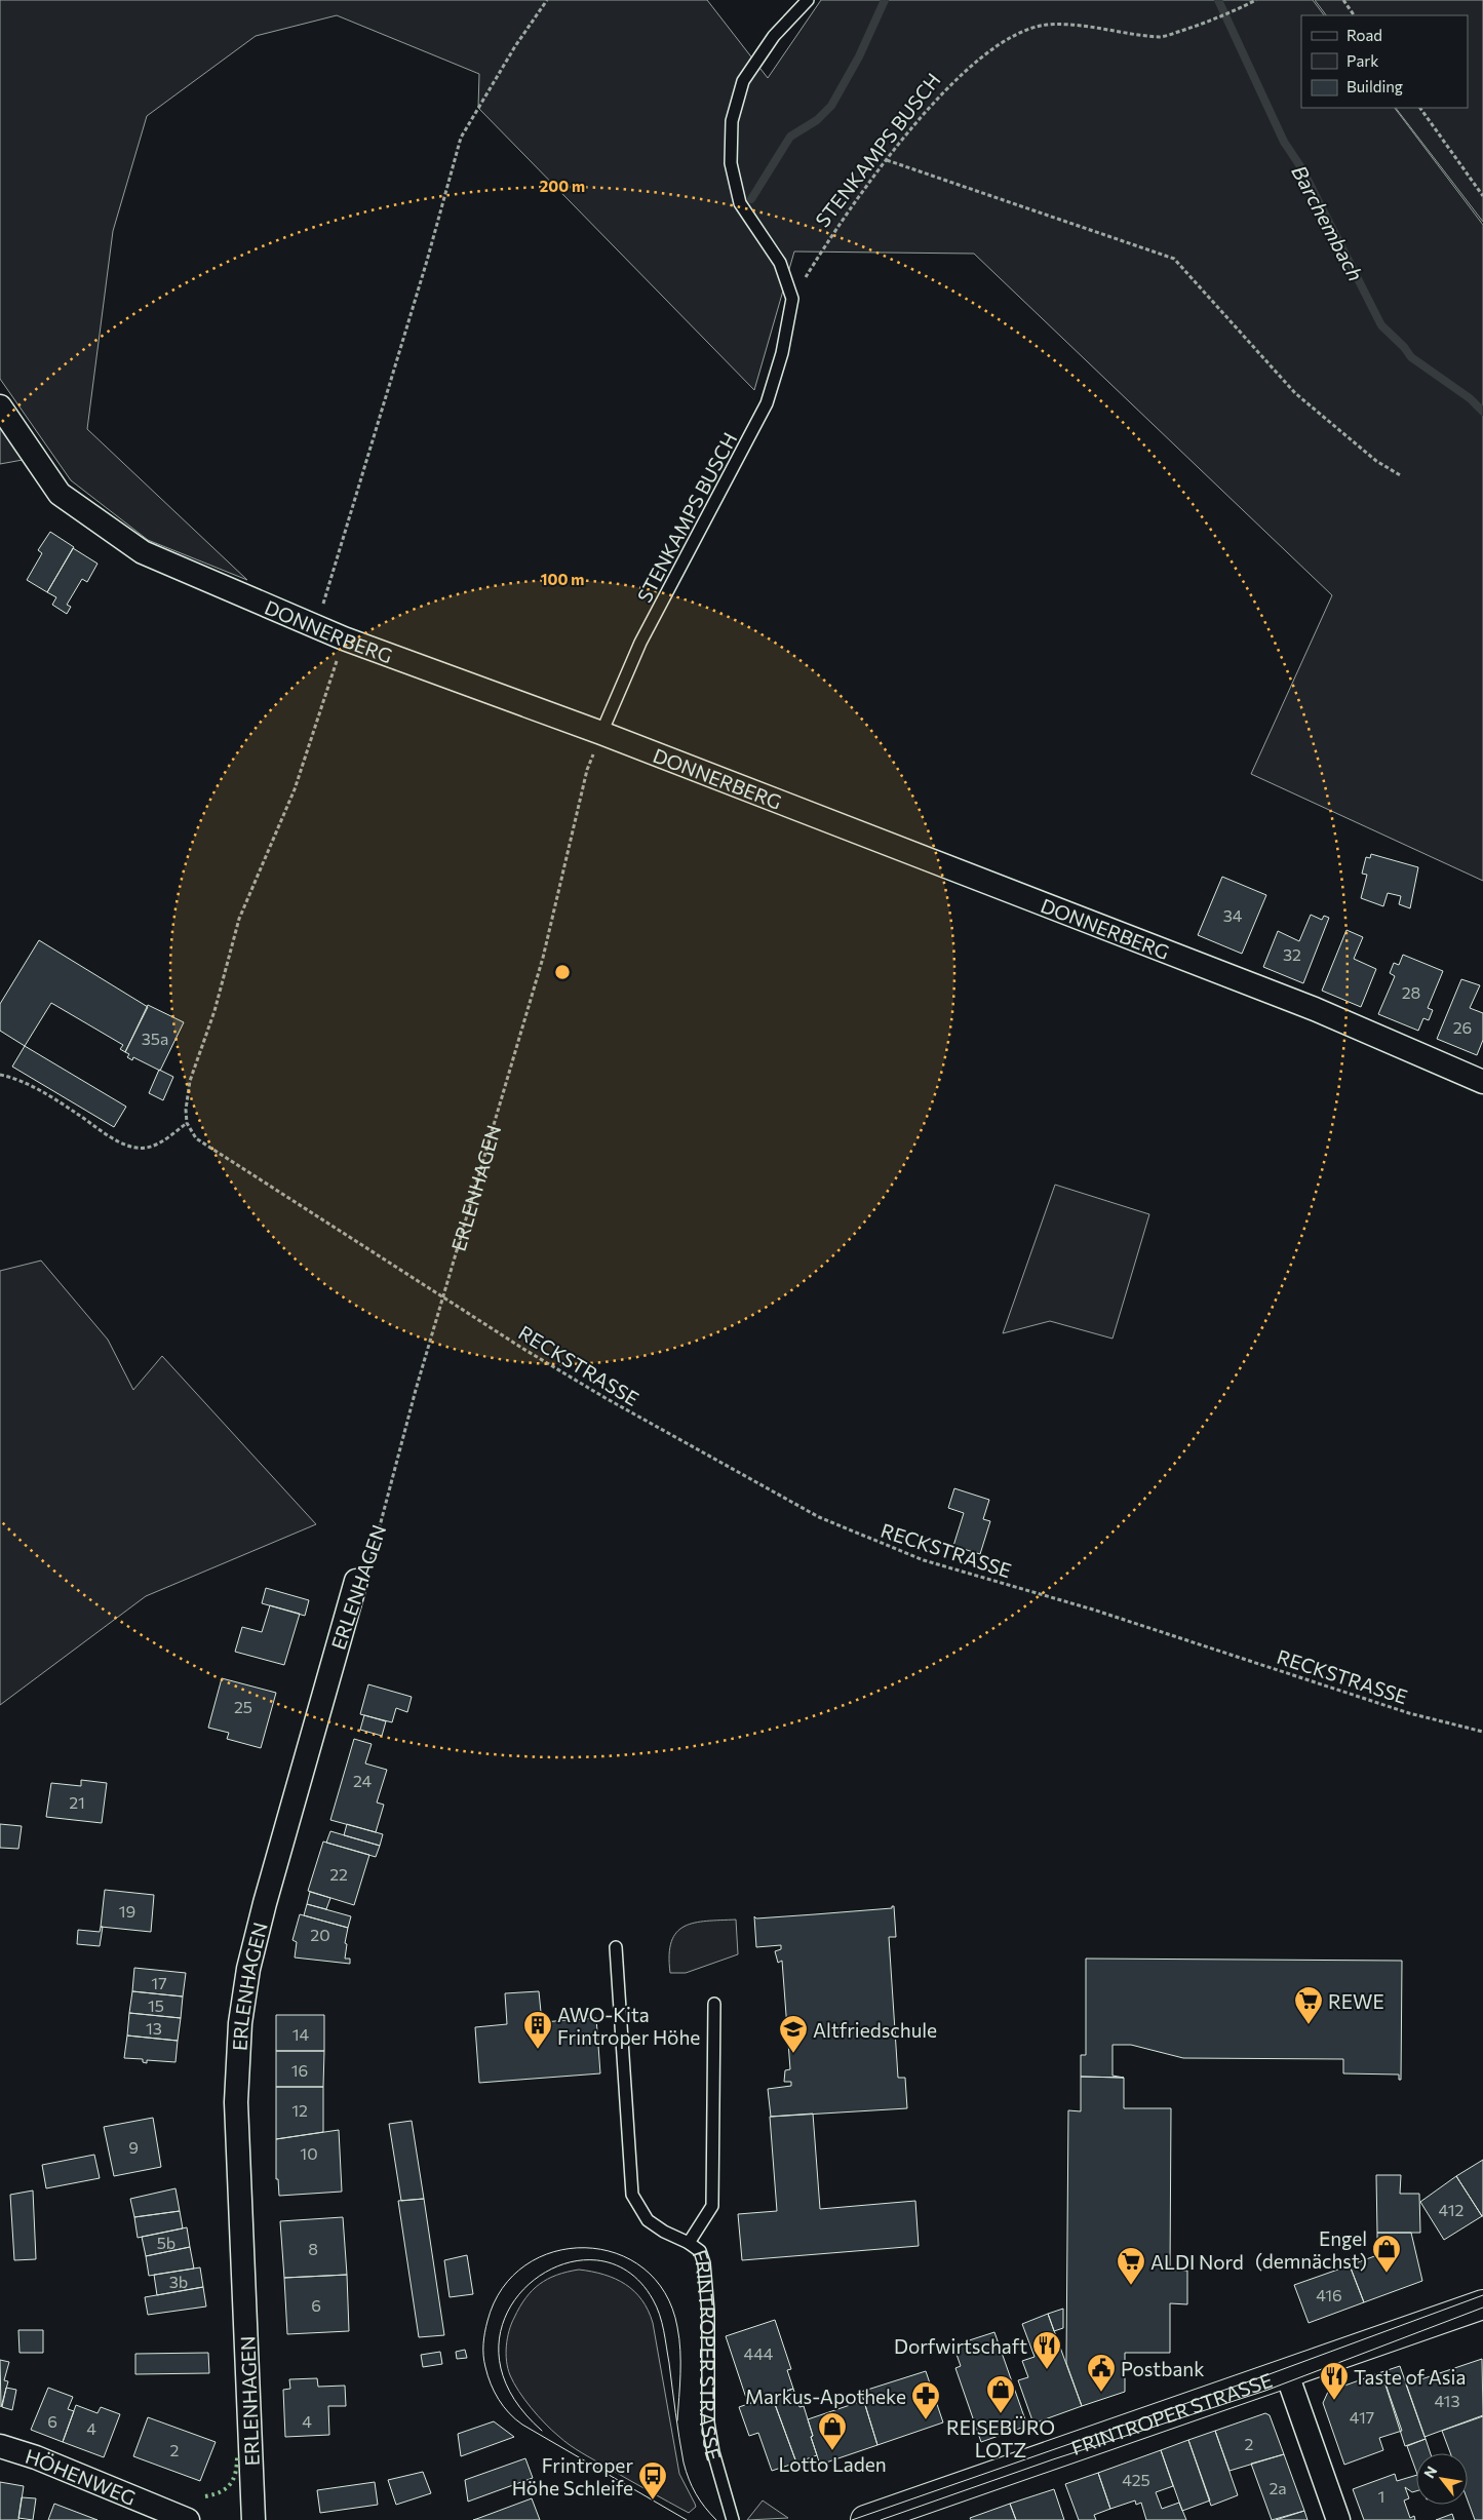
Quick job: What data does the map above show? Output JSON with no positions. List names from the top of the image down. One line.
{"streets":{"main road":["FRINTROPER STRASSE"],"street":["DONNERBERG","ERLENHAGEN","HÖHENWEG"],"lane":["STENKAMPS BUSCH"],"path":["RECKSTRASSE"]},"crossings":[["STENKAMPS BUSCH","DONNERBERG"],["STENKAMPS BUSCH","ERLENHAGEN"],["DONNERBERG","ERLENHAGEN"],["ERLENHAGEN","RECKSTRASSE"]],"water":["Barchembach"],"places":{"supermarket":["REWE","ALDI Nord"],"building":["AWO-Kita Frintroper Höhe"],"school or university":["Altfriedschule"],"shop":["Engel (demnächst)","REISEBÜRO LOTZ","Lotto Laden"],"restaurant":["Dorfwirtschaft","Taste of Asia"],"public building":["Postbank"],"pharmacy":["Markus-Apotheke"],"bus stop":["Frintroper Höhe Schleife"]},"house_numbers":["34","32","28","26","35a","25","24","21","22","19","20","17","15","13","14","16","12","9","10","412","5b","8","3b","416","6","444","413","417","6","4","4","2","2","425","2a","1"],"legend":["Road","Park","Building"],"north":"top left","rings":["200 m","100 m"]}
